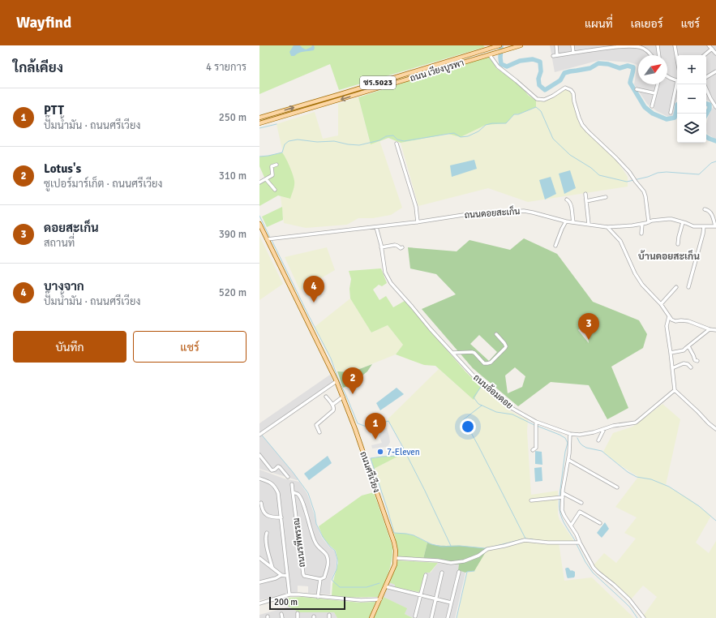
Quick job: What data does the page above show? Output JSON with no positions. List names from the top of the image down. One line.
{"streets":{"main road":["ถนน เวียงบูรพา","ชร.5023","ถนนศรีเวียง"],"street":["ถนนดอยสะเก็น","ถนนอ้อมดอย","ถนนรพีพรรณ"]},"crossings":[["ถนนดอยสะเก็น","ถนนอ้อมดอย"],["ถนนดอยสะเก็น","ถนนศรีเวียง"]],"districts":["บ้านดอยสะเก็น"],"places":["7-Eleven"],"scale_bar":"200 m","north":"top right","page":{"header":"Wayfind","nav":["แผนที่","เลเยอร์","แชร์"],"heading":["ใกล้เคียง","4 รายการ"],"map_buttons":["+","−"],"list":[{"mark":"1","name":"PTT","note":"ปั๊มน้ำมัน · ถนนศรีเวียง","value":"250 m"},{"mark":"2","name":"Lotus's","note":"ซูเปอร์มาร์เก็ต · ถนนศรีเวียง","value":"310 m"},{"mark":"3","name":"ดอยสะเก็น","note":"สถานที่","value":"390 m"},{"mark":"4","name":"บางจาก","note":"ปั๊มน้ำมัน · ถนนศรีเวียง","value":"520 m"}],"pins":["4","3","2","1"],"buttons":["บันทึก","แชร์"],"scale":"200 m"}}
